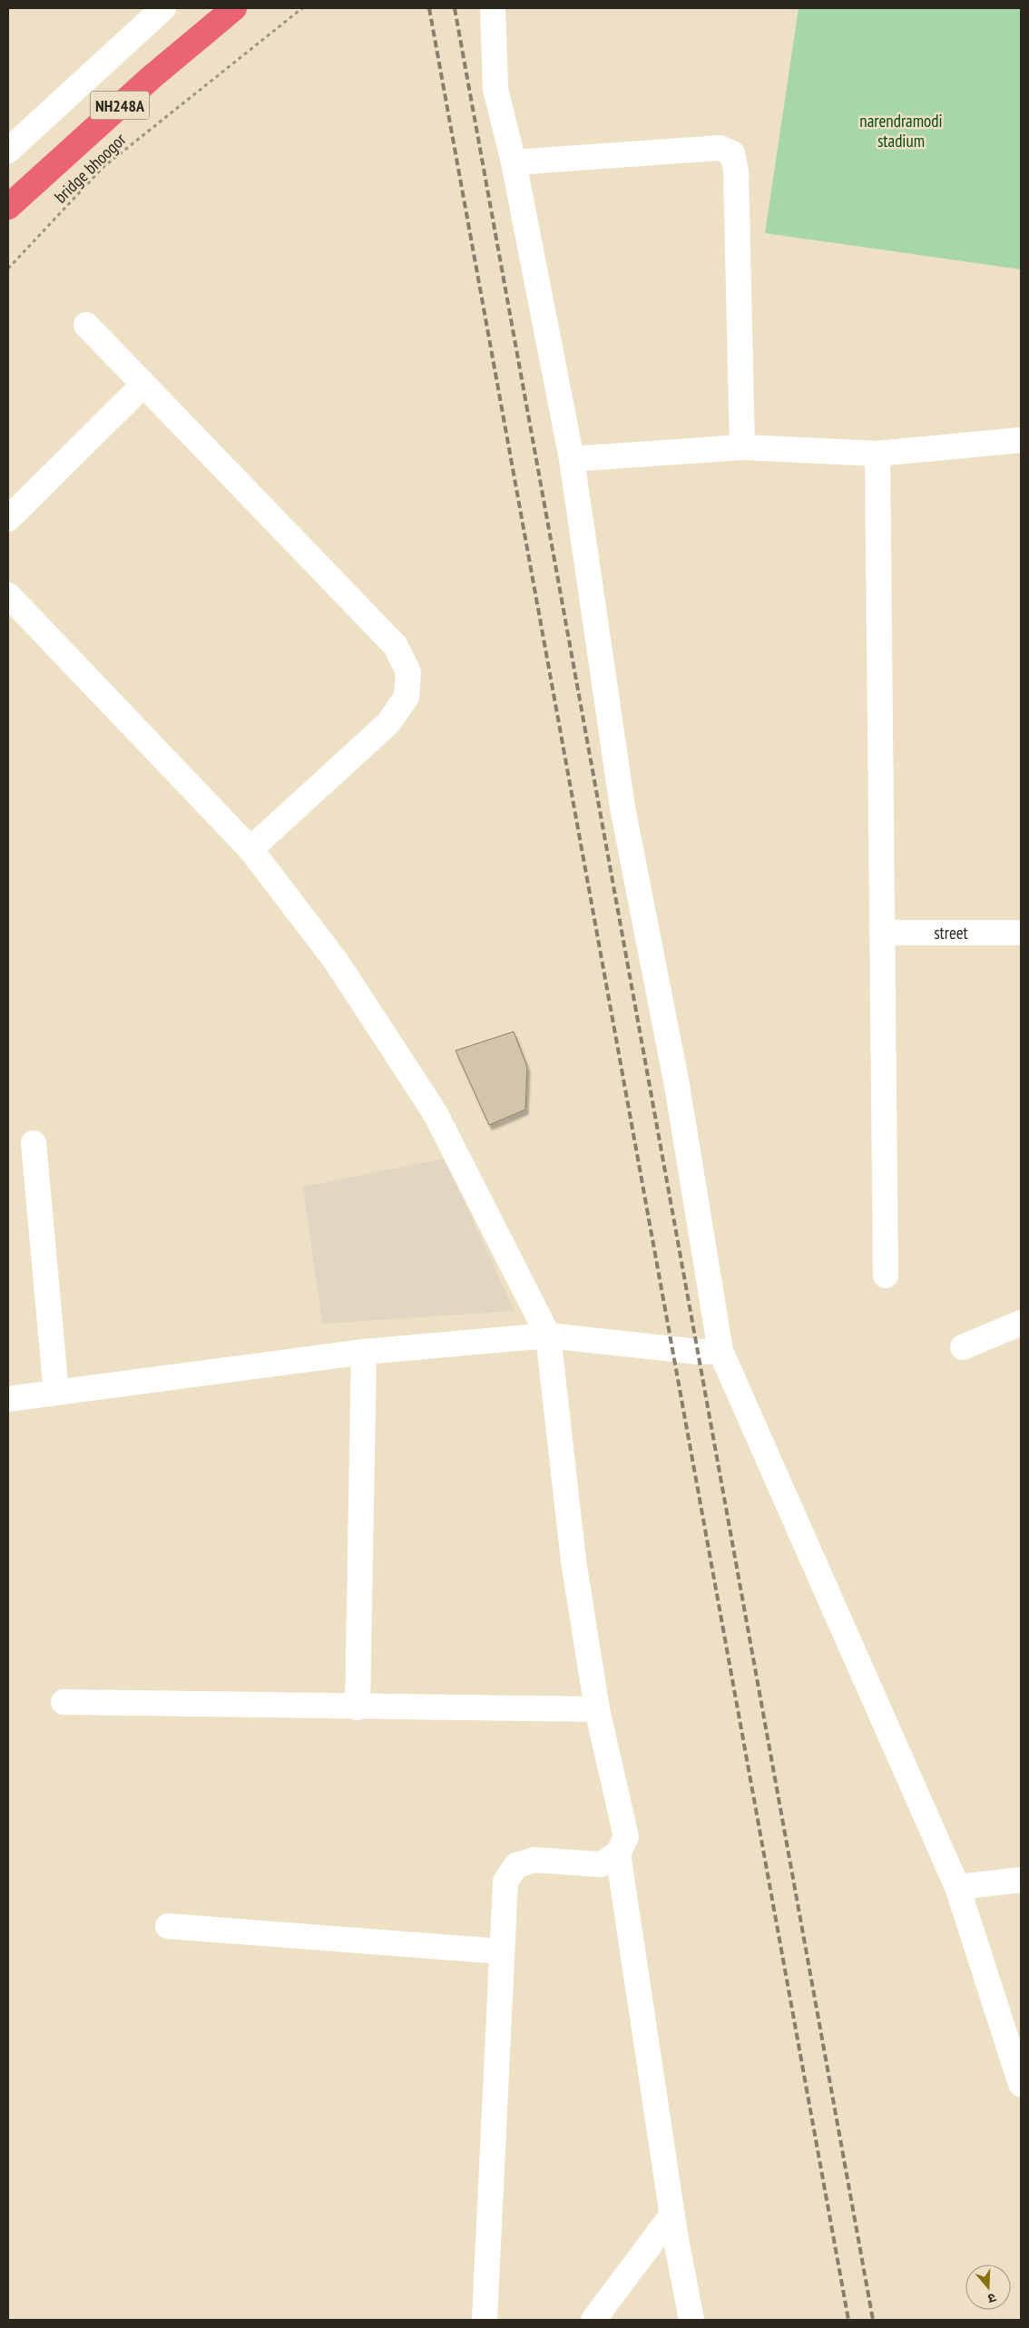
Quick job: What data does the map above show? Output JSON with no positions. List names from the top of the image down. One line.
{"streets":{"highway":["NH248A"],"street":["street"],"path":["bridge bhoogor"]},"parks":["narendramodi stadium"],"north":"bottom"}
